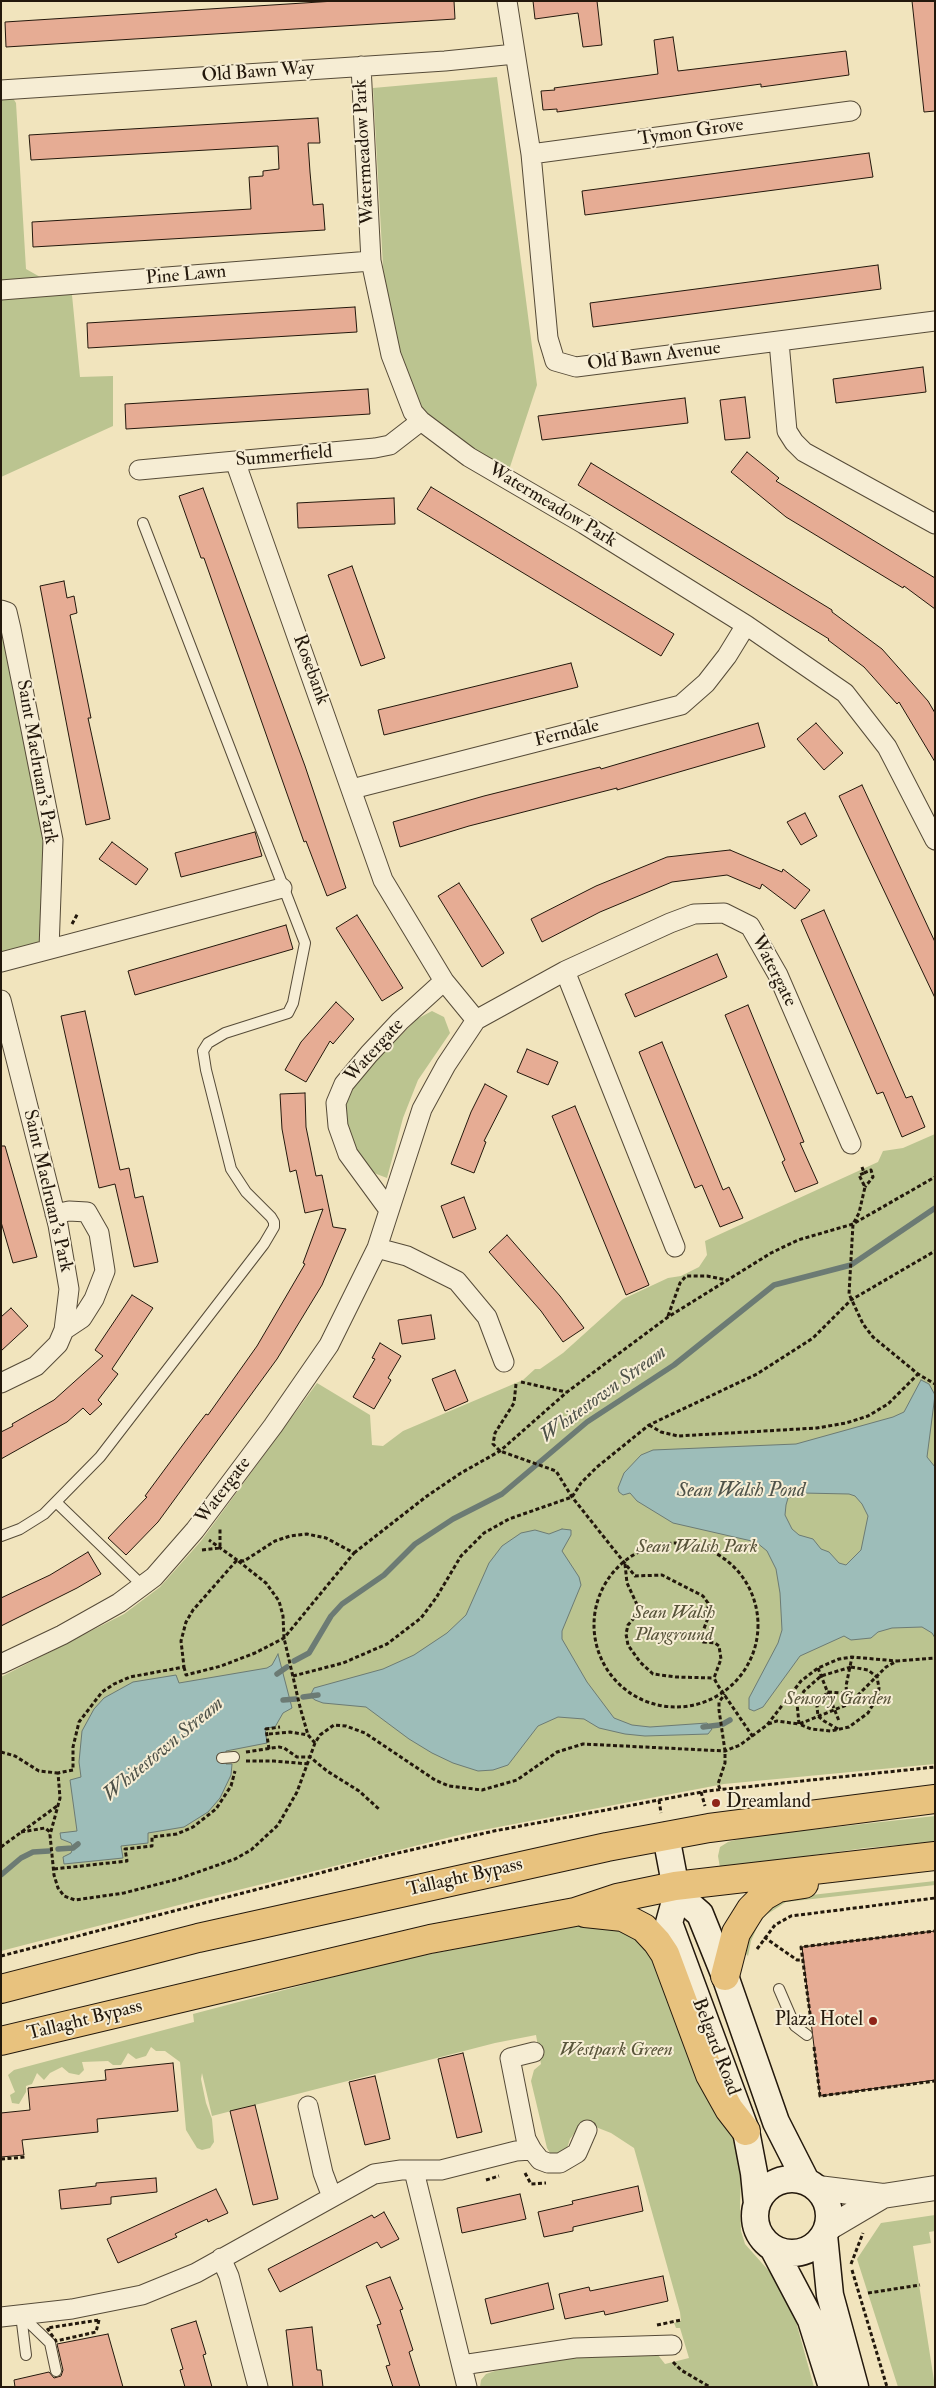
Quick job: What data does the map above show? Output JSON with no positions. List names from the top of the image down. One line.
{"streets":{"main road":["Tallaght Bypass","Belgard Road"],"street":["Old Bawn Way","Tymon Grove","Watermeadow Park","Pine Lawn","Old Bawn Avenue","Summerfield","Rosebank","Ferndale","Saint Maelruan's Park","Watergate"]},"crossings":[["Old Bawn Way","Watermeadow Park"],["Old Bawn Way","Old Bawn Avenue"],["Tymon Grove","Old Bawn Avenue"],["Watermeadow Park","Pine Lawn"],["Watermeadow Park","Summerfield"],["Watermeadow Park","Ferndale"],["Summerfield","Rosebank"],["Rosebank","Ferndale"],["Rosebank","Watergate"],["Tallaght Bypass","Belgard Road"]],"water":["Whitestown Stream","Sean Walsh Pond"],"parks":["Sean Walsh Park","Sean Walsh Playground","Sensory Garden","Westpark Green"],"places":["Dreamland","Plaza Hotel"]}
